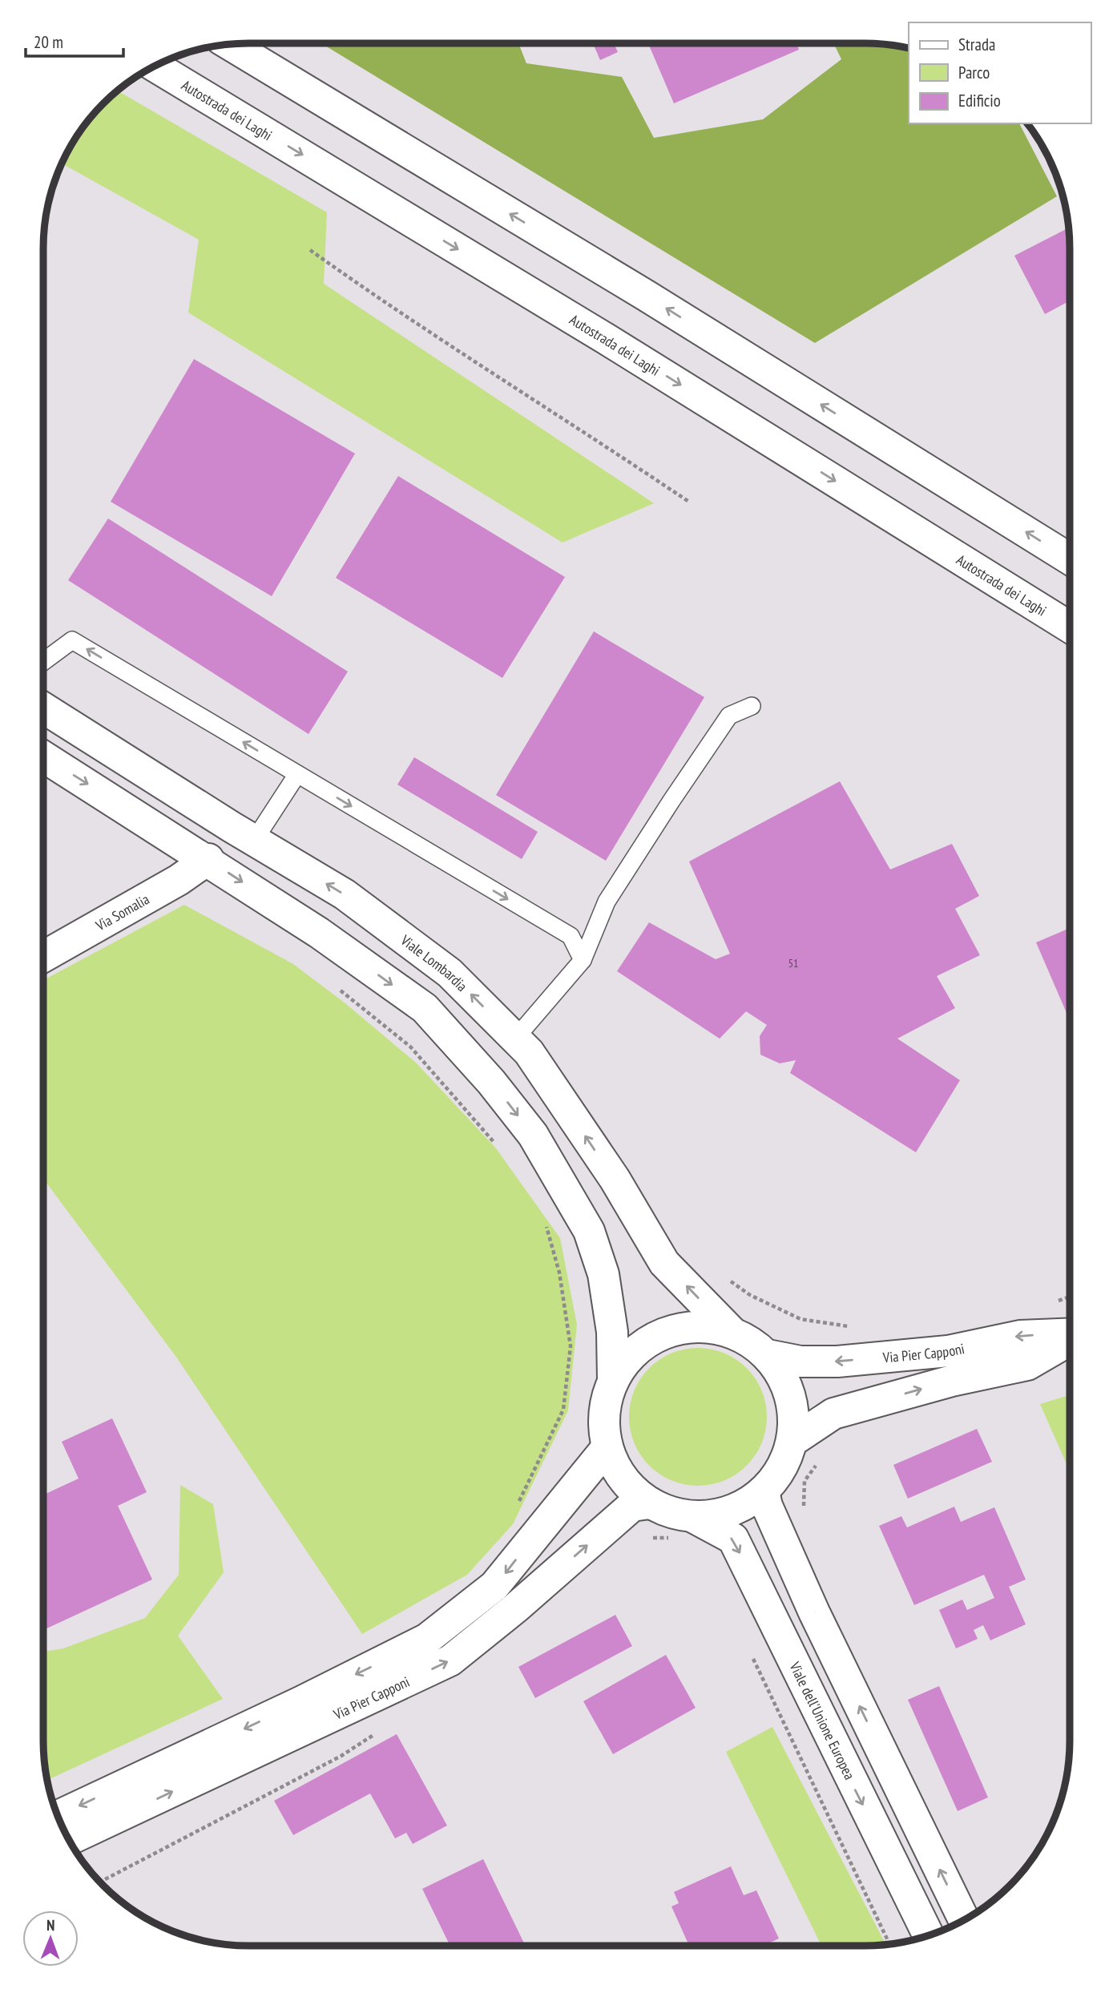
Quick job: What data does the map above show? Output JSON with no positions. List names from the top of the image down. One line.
{"streets":{"main road":["Autostrada dei Laghi","Via Somalia","Viale Lombardia","Via Pier Capponi","Viale dell'Unione Europea"]},"crossings":[["Viale Lombardia","Via Pier Capponi"],["Viale Lombardia","Viale dell'Unione Europea"],["Via Pier Capponi","Viale dell'Unione Europea"]],"house_numbers":["51"],"legend":["Strada","Parco","Edificio"],"scale_bar":"20 m","north":"top"}
